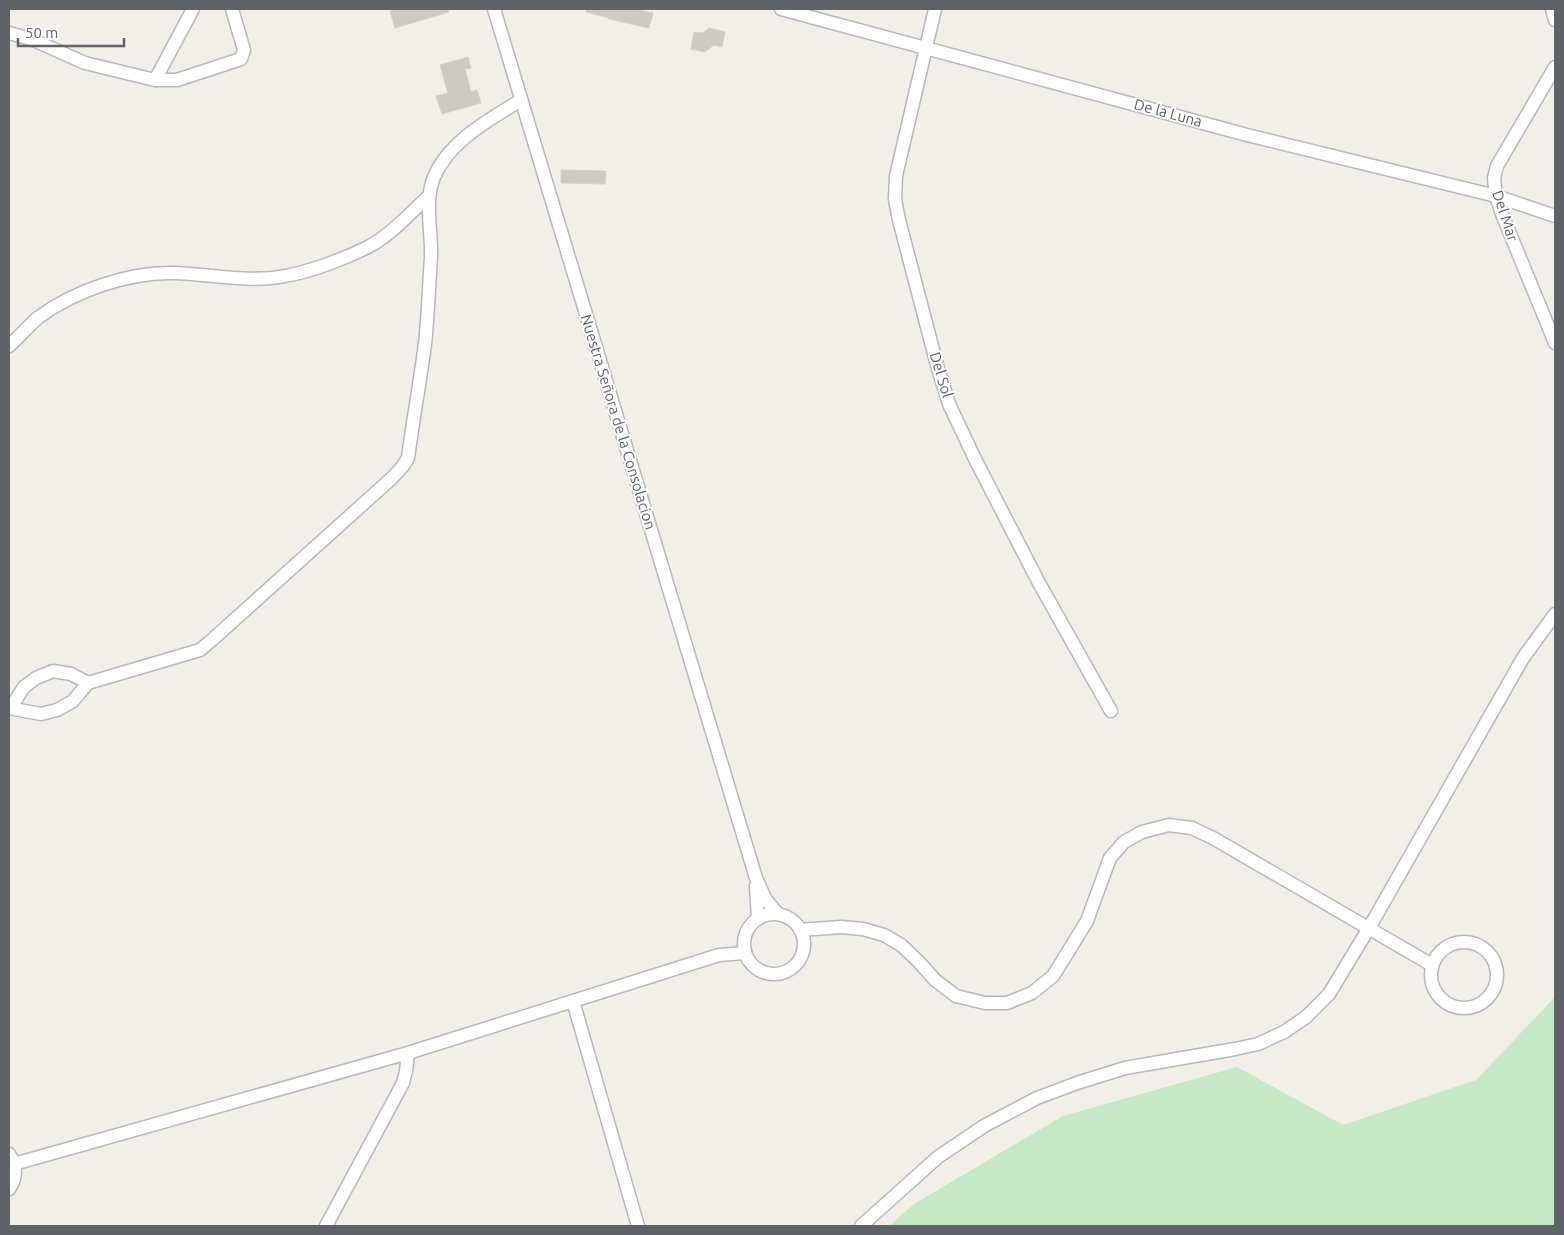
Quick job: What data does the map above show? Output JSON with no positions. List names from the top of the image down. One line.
{"streets":{"street":["De la Luna","Del Mar","Del Sol","Nuestra Señora de la Consolacion"]},"crossings":[["De la Luna","Del Mar"],["De la Luna","Del Sol"]],"scale_bar":"50 m"}
